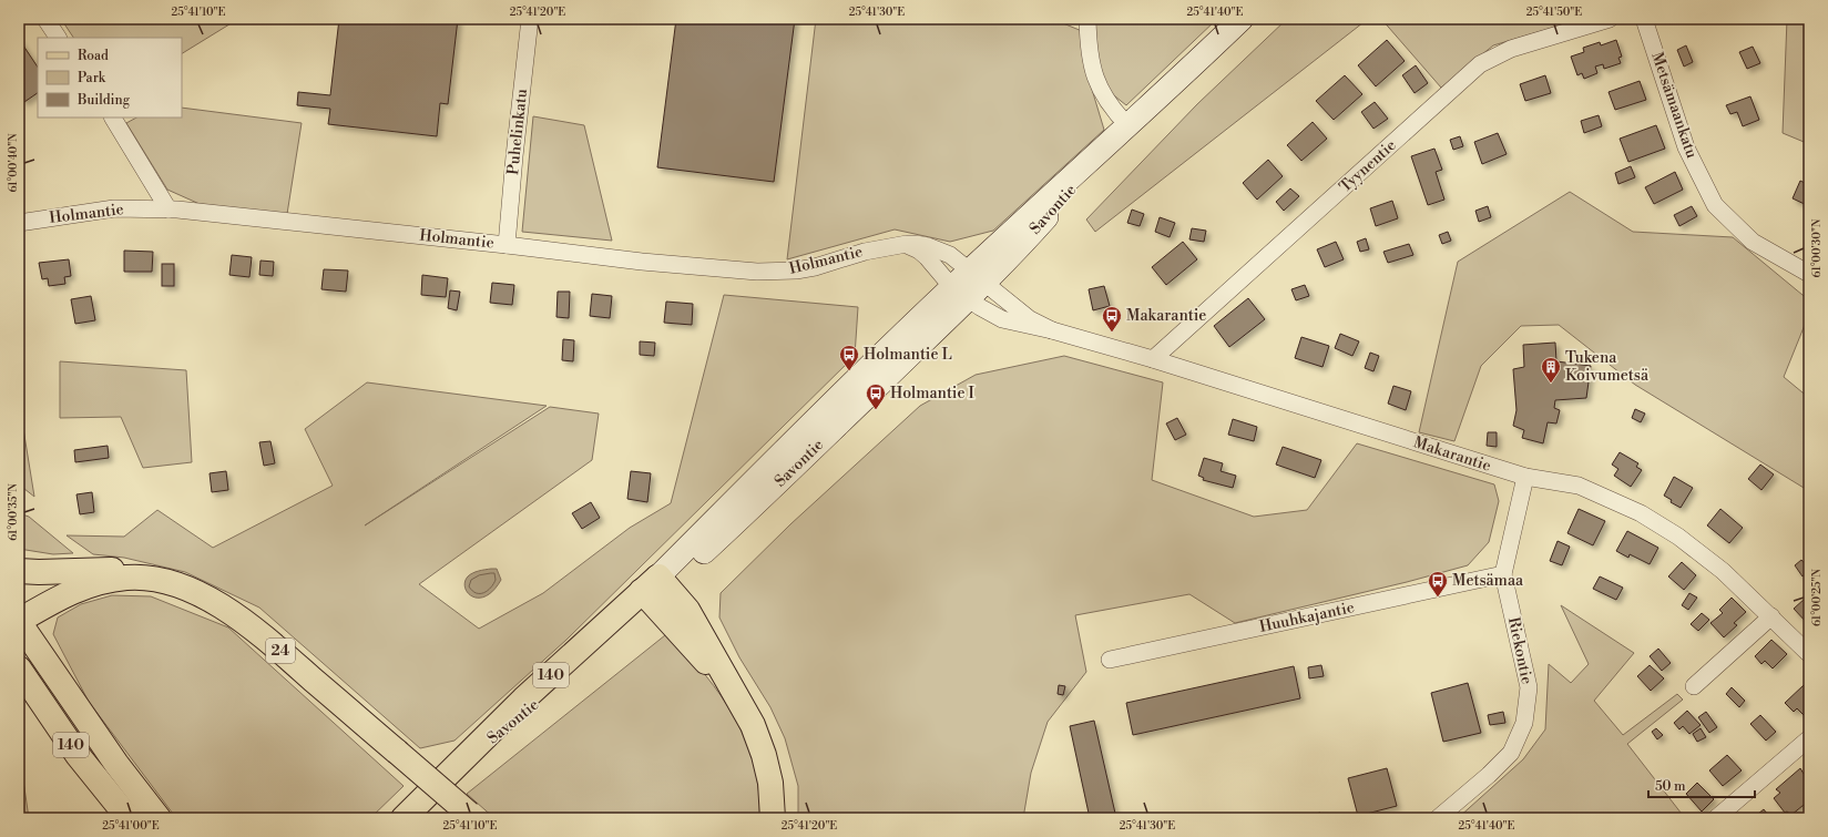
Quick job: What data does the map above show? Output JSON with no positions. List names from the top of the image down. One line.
{"streets":{"main road":["Savontie","24","140"],"street":["Metsämaankatu","Puhelinkatu","Tyynentie","Holmantie","Makarantie","Huuhkajantie","Riekontie"]},"crossings":[["Puhelinkatu","Holmantie"],["Tyynentie","Makarantie"],["Savontie","Holmantie"],["Savontie","Makarantie"],["Holmantie","Makarantie"],["Makarantie","Riekontie"],["Huuhkajantie","Riekontie"]],"places":{"bus stop":["Makarantie","Holmantie L","Holmantie I","Metsämaa"],"building":["Tukena Koivumetsä"]},"legend":["Road","Park","Building"],"scale_bar":"50 m","coordinates":["25°41'10\"E","25°41'20\"E","25°41'30\"E","25°41'40\"E","25°41'50\"E","61°00'40\"N","61°00'30\"N","61°00'35\"N","61°00'25\"N","25°41'00\"E"]}
